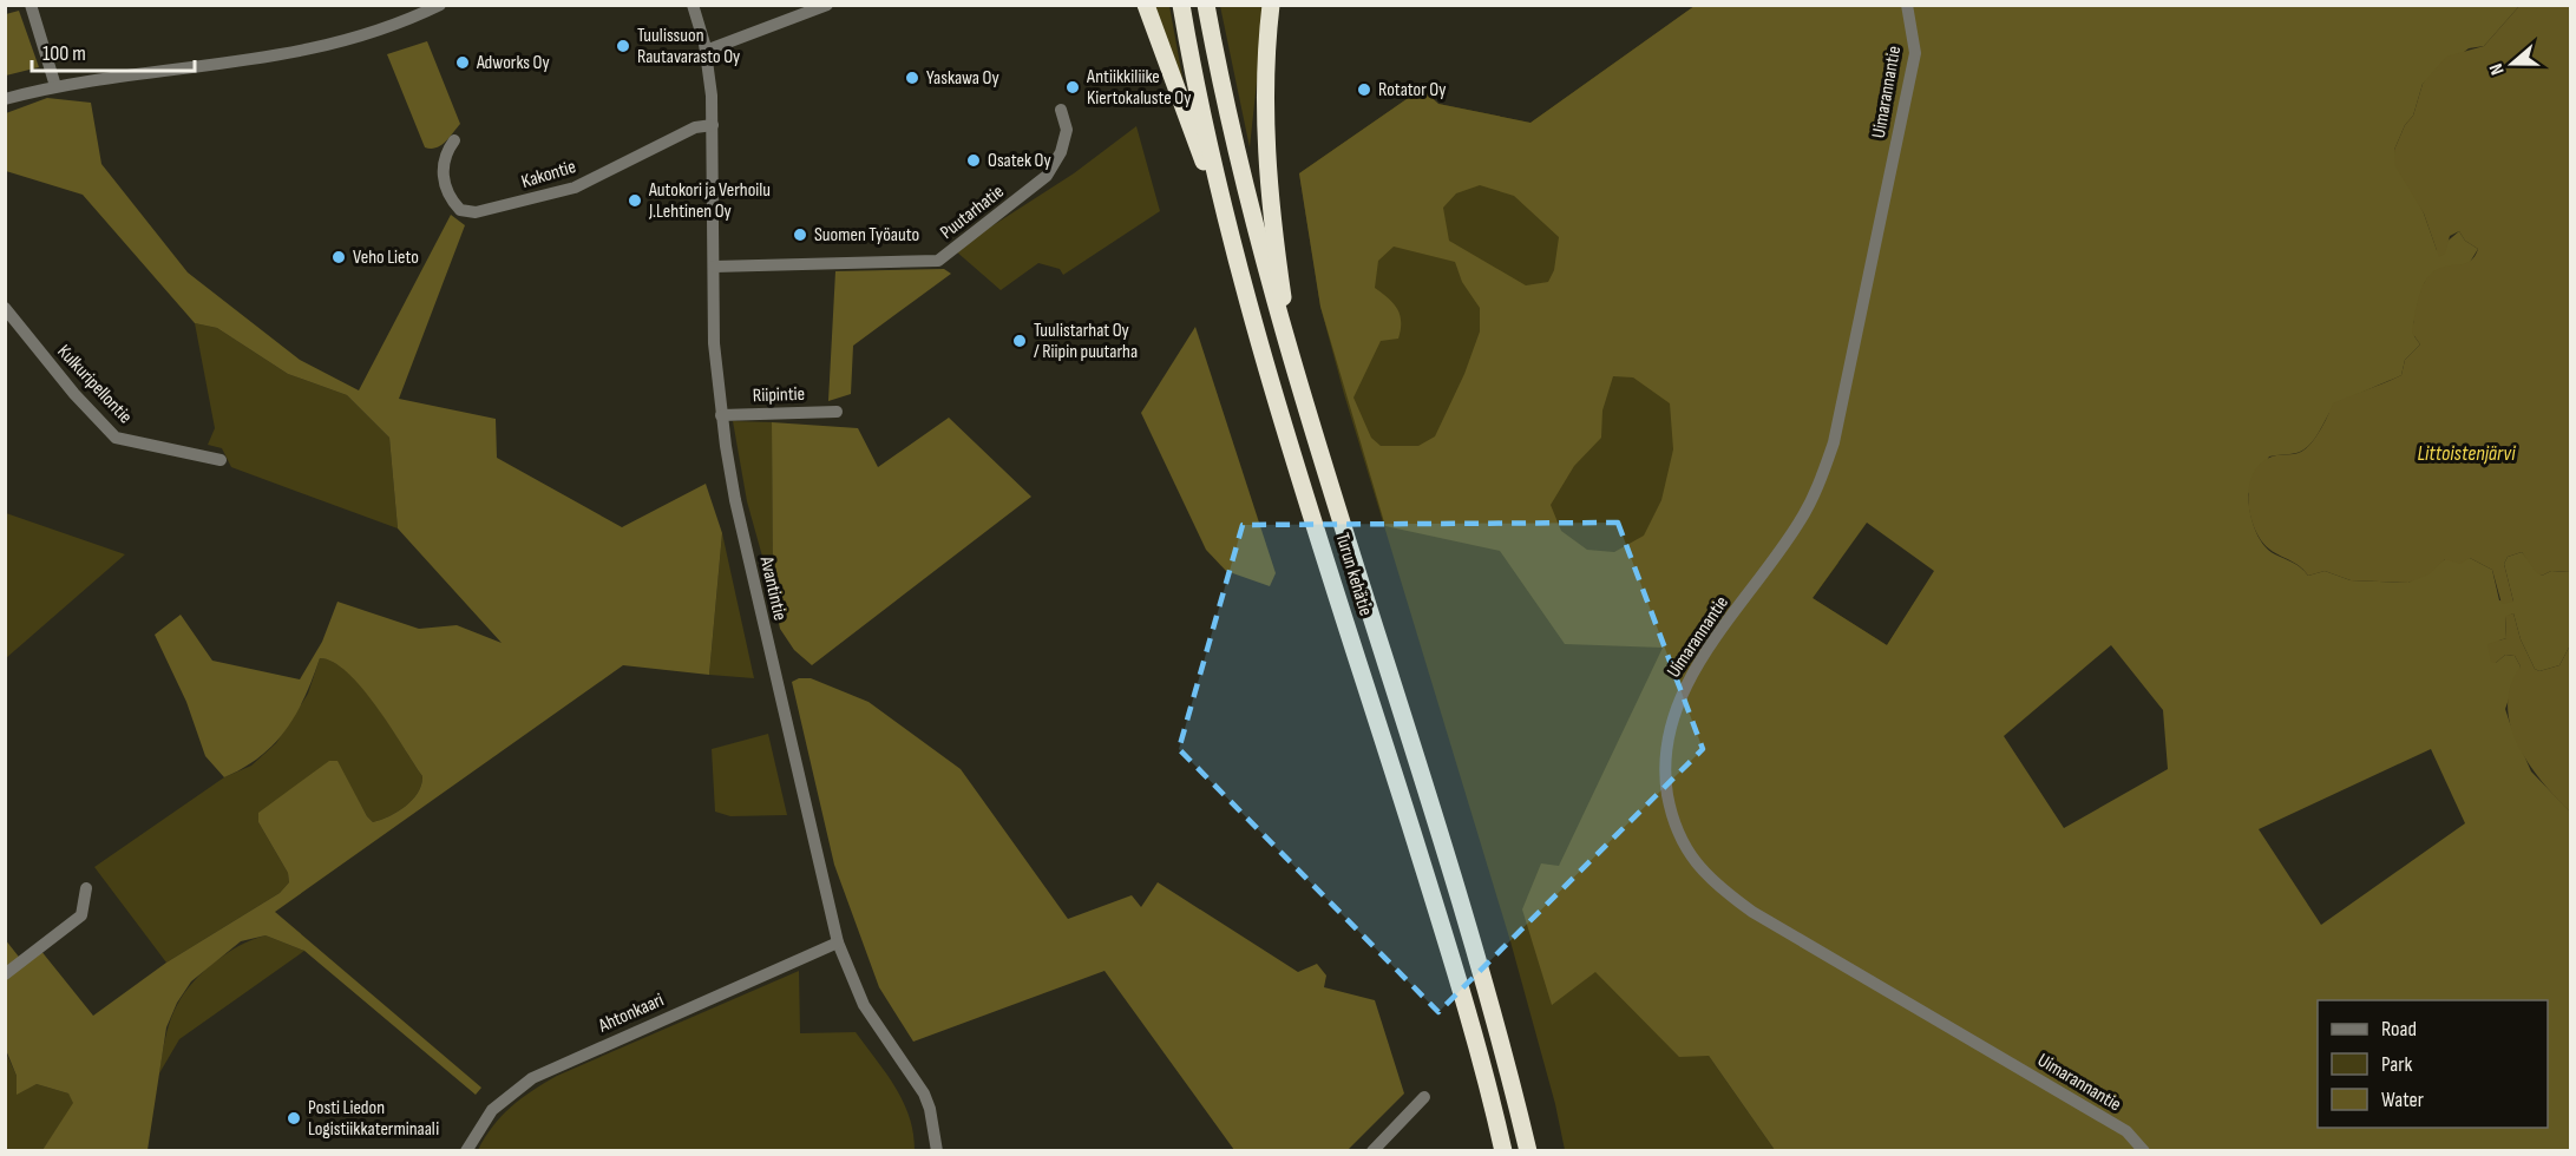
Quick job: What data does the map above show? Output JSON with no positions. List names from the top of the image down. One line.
{"streets":{"highway":["Turun kehätie"],"street":["Uimarannantie","Kakontie","Puutarhatie","Kulkuripellontie","Riipintie","Avantintie","Ahtonkaari"]},"crossings":[["Kakontie","Avantintie"],["Puutarhatie","Avantintie"],["Riipintie","Avantintie"],["Avantintie","Ahtonkaari"]],"water":["Littoistenjärvi"],"places":["Tuulissuon Rautavarasto Oy","Adworks Oy","Yaskawa Oy","Antiikkiliike Kiertokaluste Oy","Rotator Oy","Osatek Oy","Autokori ja Verhoilu J.Lehtinen Oy","Suomen Työauto","Veho Lieto","Tuulistarhat Oy / Riipin puutarha","Posti Liedon Logistiikkaterminaali"],"legend":["Road","Park","Water"],"scale_bar":"100 m","north":"left"}
